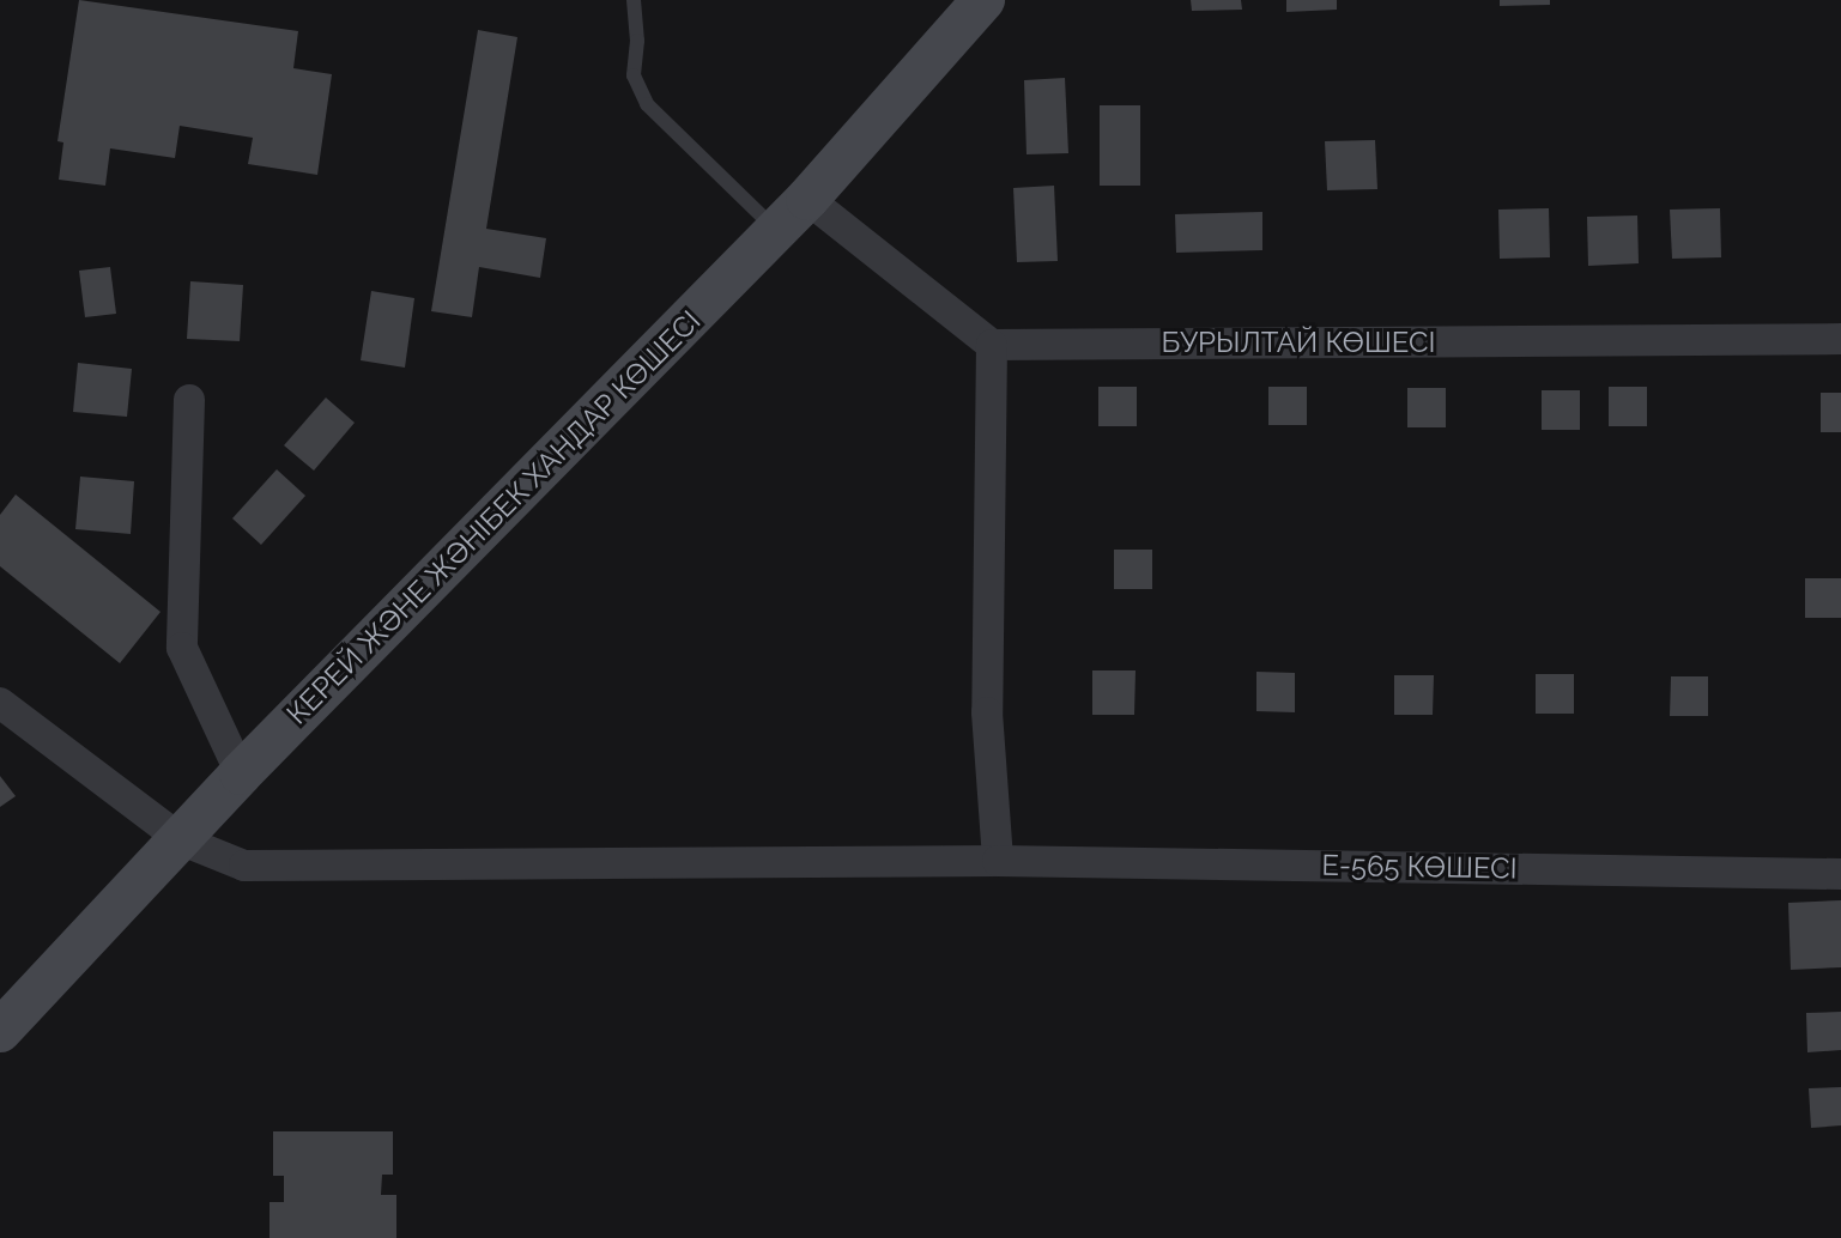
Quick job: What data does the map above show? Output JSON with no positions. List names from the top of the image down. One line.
{"streets":{"street":["БУРЫЛТАЙ КӨШЕСІ","КЕРЕЙ ЖӘНЕ ЖӘНІБЕК ХАНДАР КӨШЕСІ","Е-565 КӨШЕСІ"]},"crossings":[["КЕРЕЙ ЖӘНЕ ЖӘНІБЕК ХАНДАР КӨШЕСІ","Е-565 КӨШЕСІ"]]}
